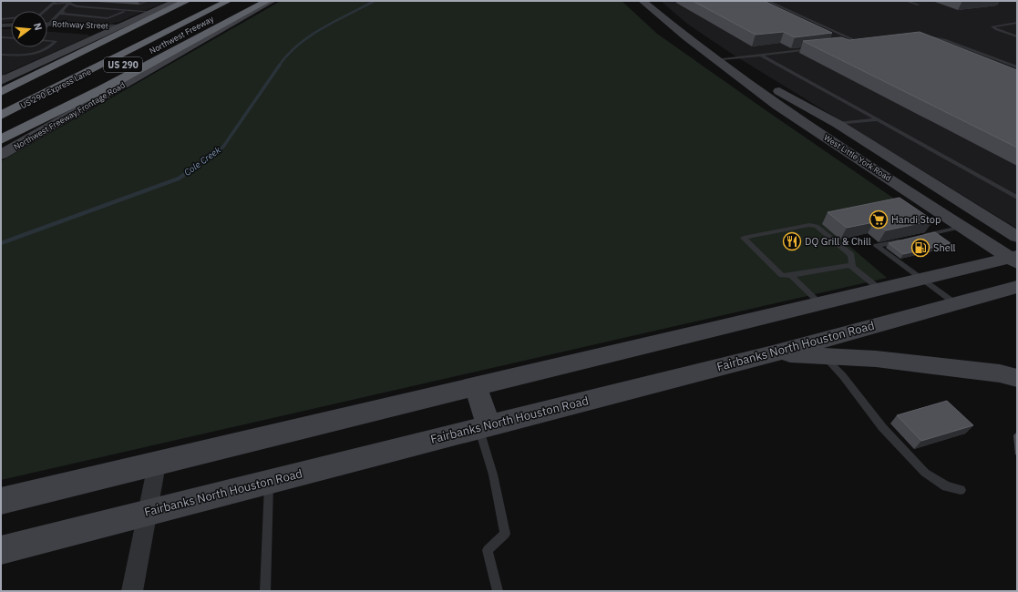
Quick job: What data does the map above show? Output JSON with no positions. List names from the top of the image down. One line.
{"streets":{"highway":["Northwest Freeway","US 290","US 290 Express Lane"],"main road":["Northwest Freeway Frontage Road","West Little York Road","Fairbanks North Houston Road"],"street":["Rothway Street"]},"water":["Cole Creek"],"places":{"supermarket":["Handi Stop"],"restaurant":["DQ Grill & Chill"],"fuel station":["Shell"]},"north":"right"}
